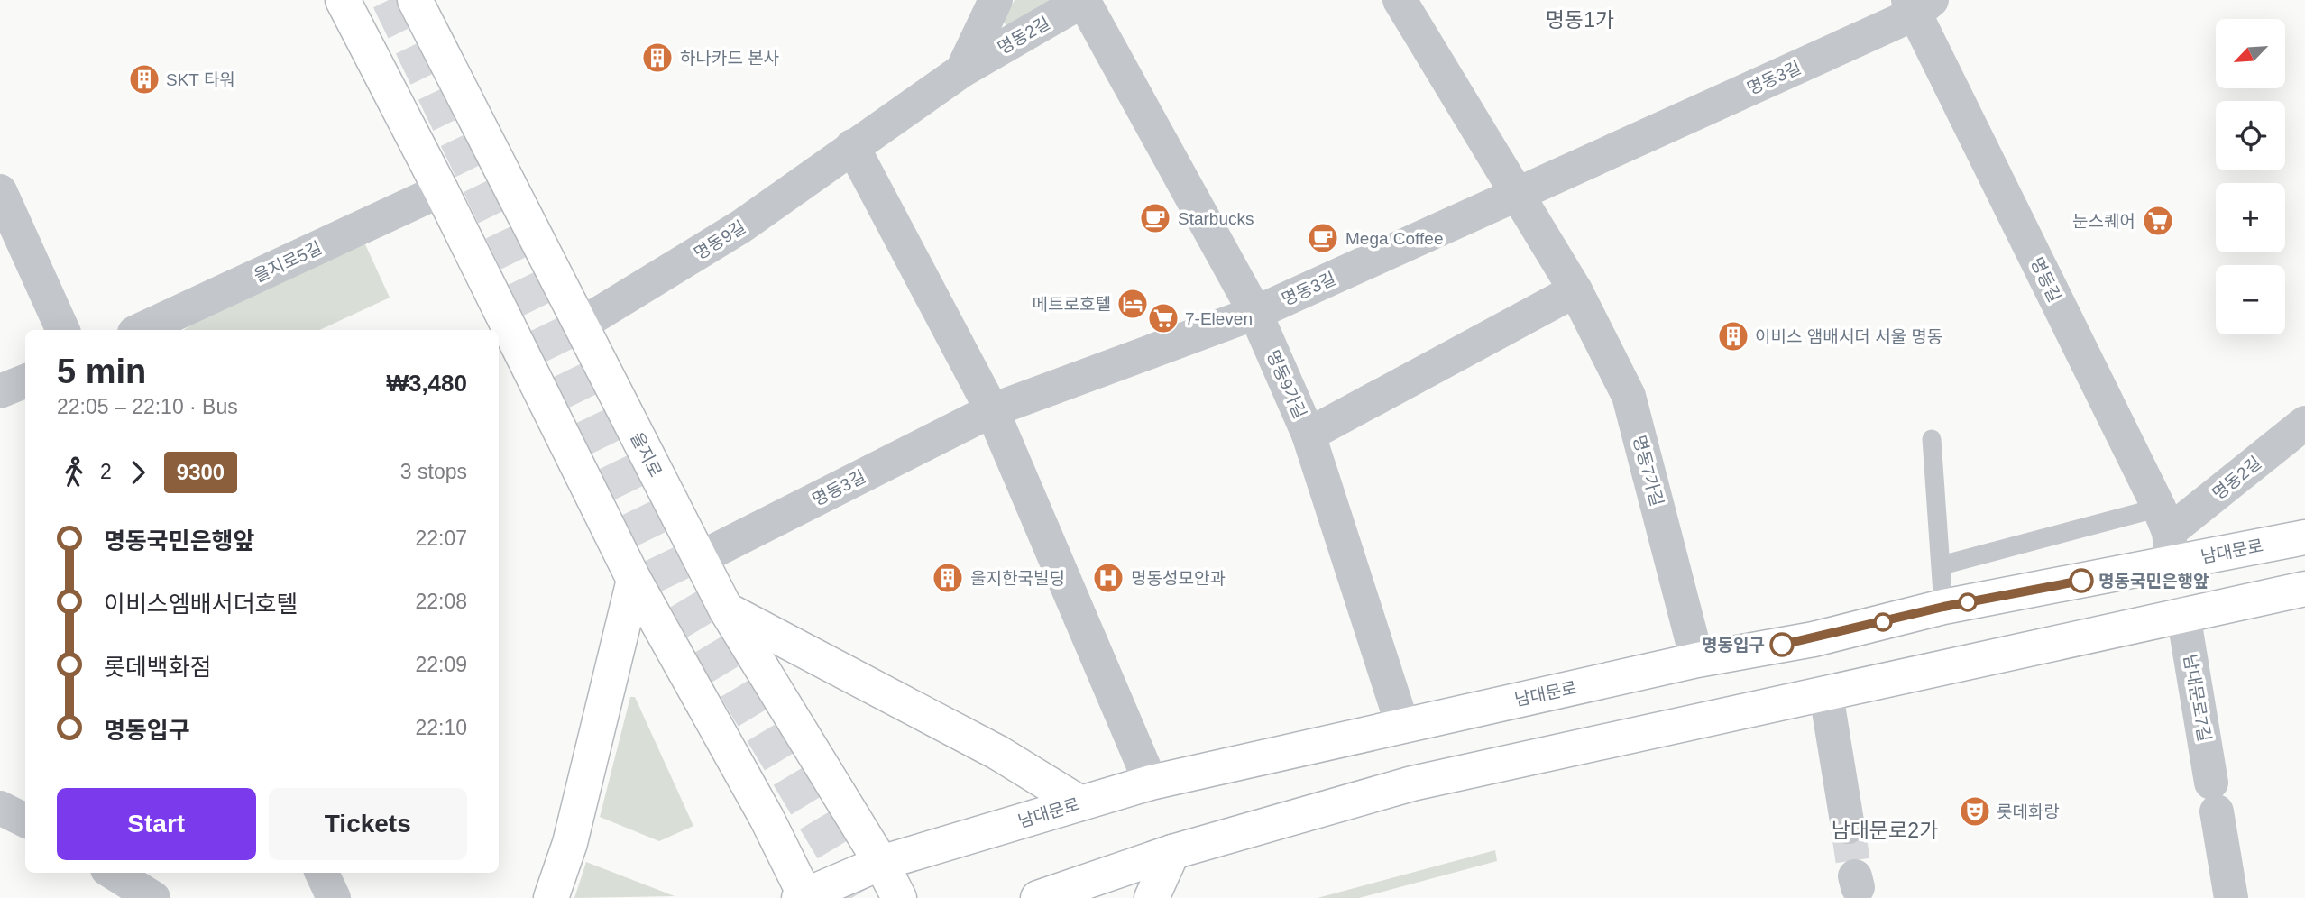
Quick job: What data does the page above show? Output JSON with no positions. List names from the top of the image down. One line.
{"streets":{"main road":["을지로","남대문로"],"street":["명동2길","명동3길","명동9길","을지로5길","명동길","명동9가길","명동7가길","남대문로7길"]},"crossings":[["명동2길","명동9길"],["명동2길","명동길"],["명동2길","명동9가길"],["명동2길","남대문로"],["명동3길","명동길"],["명동3길","명동9가길"],["명동3길","을지로"],["명동3길","명동7가길"],["명동9길","을지로"],["명동길","남대문로"],["명동9가길","남대문로"],["을지로","남대문로"],["명동7가길","남대문로"]],"districts":["명동1가","남대문로2가"],"places":{"building":["하나카드 본사","SKT 타워","이비스 앰배서더 서울 명동","울지한국빌딩"],"cafe":["Starbucks","Mega Coffee"],"supermarket":["눈스퀘어","7-Eleven"],"hotel":["메트로호텔"],"hospital":["명동성모안과"],"other":["명동국민은행앞","명동입구"],"theatre":["롯데화랑"]},"lines":["bus line 9300"],"north":"bottom left","page":{"map_buttons":["+","−"],"heading":["5 min","22:05 – 22:10 · Bus","₩3,480"],"legs":["2","9300","3 stops"],"list":[{"name":"명동국민은행앞","value":"22:07"},{"name":"이비스엠배서더호텔","value":"22:08"},{"name":"롯데백화점","value":"22:09"},{"name":"명동입구","value":"22:10"}],"buttons":["Start","Tickets"]}}
